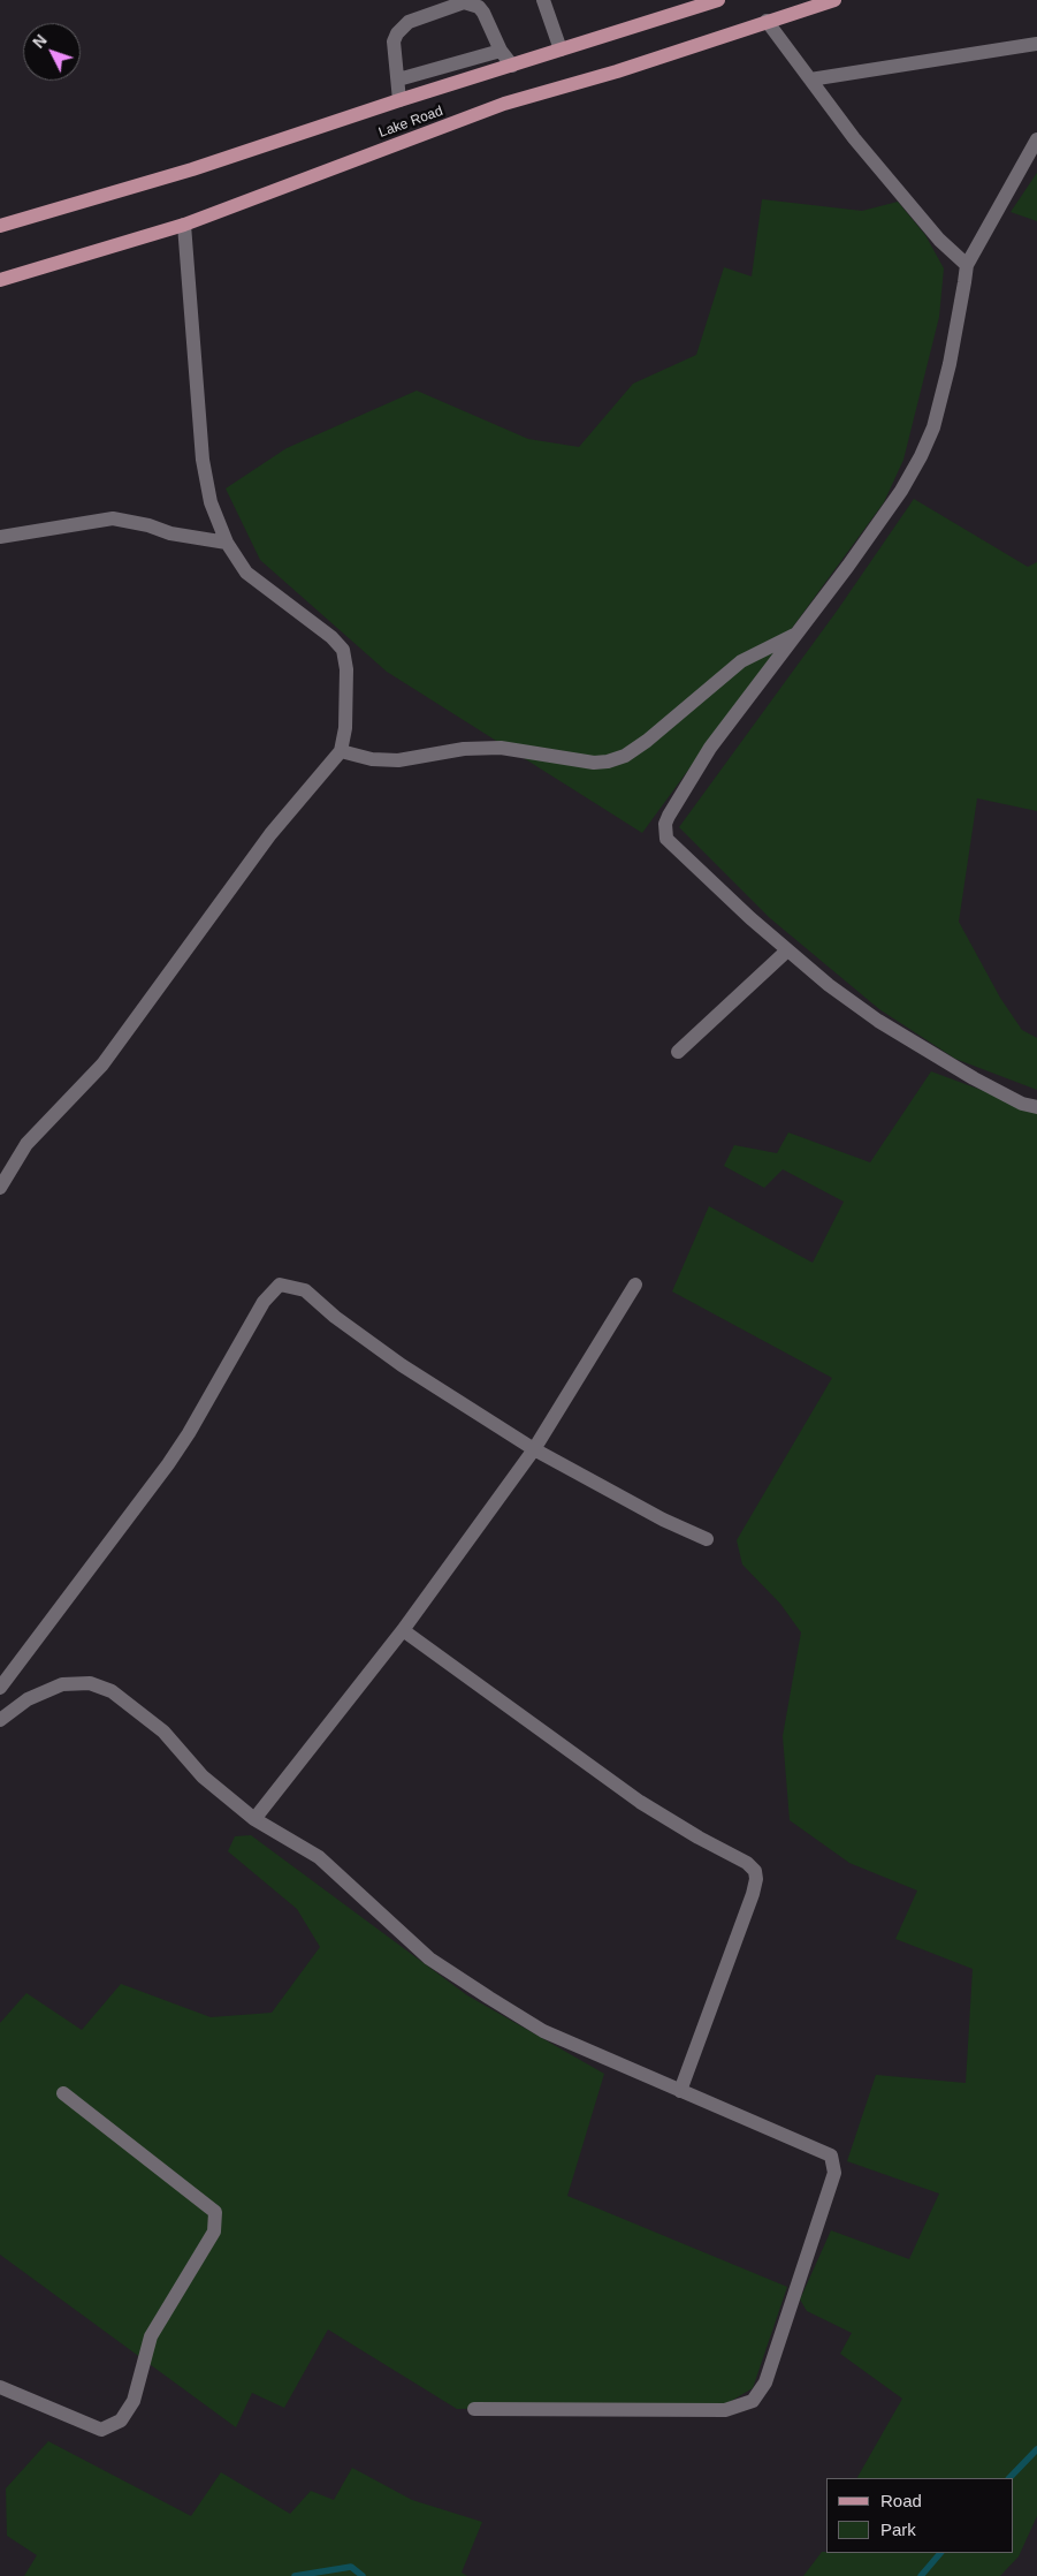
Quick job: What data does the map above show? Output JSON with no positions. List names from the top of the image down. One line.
{"streets":{"main road":["Lake Road"]},"legend":["Road","Park"],"north":"top left"}
